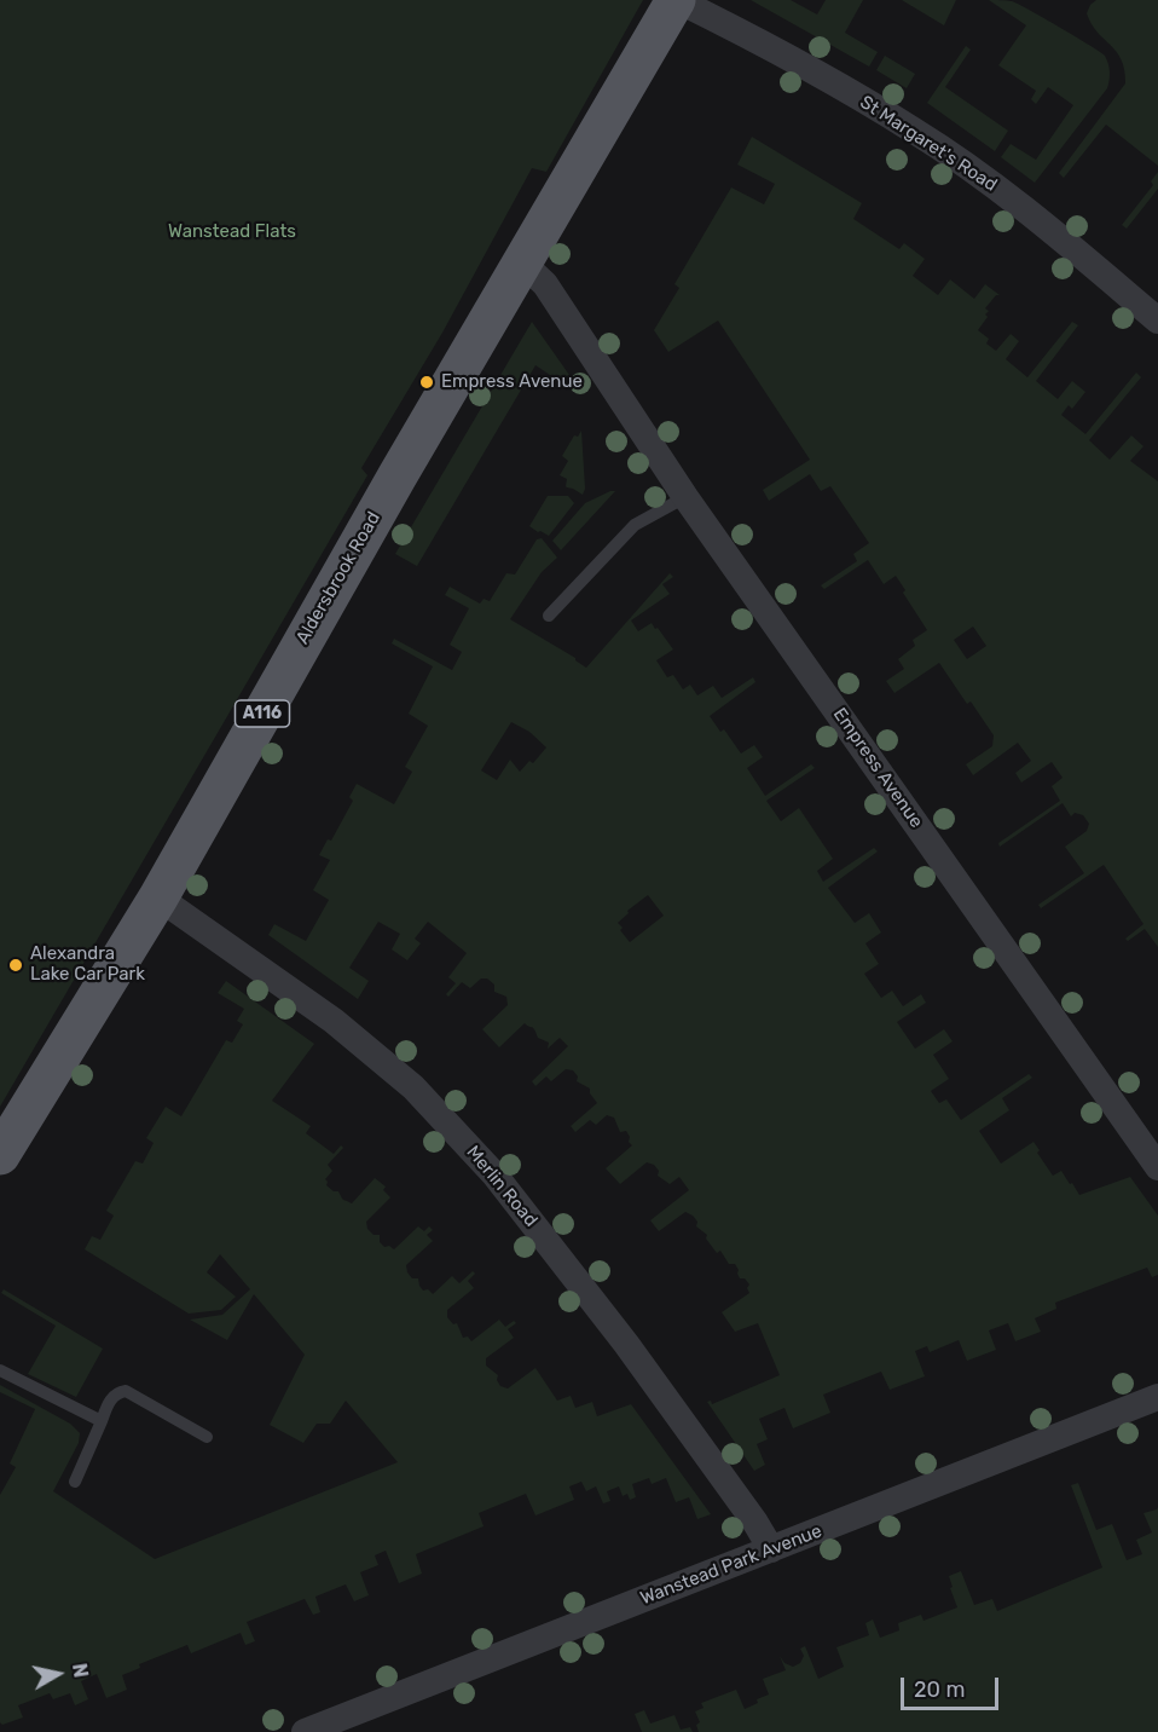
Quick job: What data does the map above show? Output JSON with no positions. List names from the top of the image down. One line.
{"streets":{"main road":["Aldersbrook Road","A116"],"street":["St Margaret's Road","Empress Avenue","Merlin Road","Wanstead Park Avenue"]},"crossings":[["St Margaret's Road","Aldersbrook Road"],["Aldersbrook Road","Empress Avenue"],["Aldersbrook Road","Merlin Road"],["Merlin Road","Wanstead Park Avenue"]],"parks":["Wanstead Flats"],"places":["Empress Avenue","Alexandra Lake Car Park"],"scale_bar":"20 m","north":"right"}
